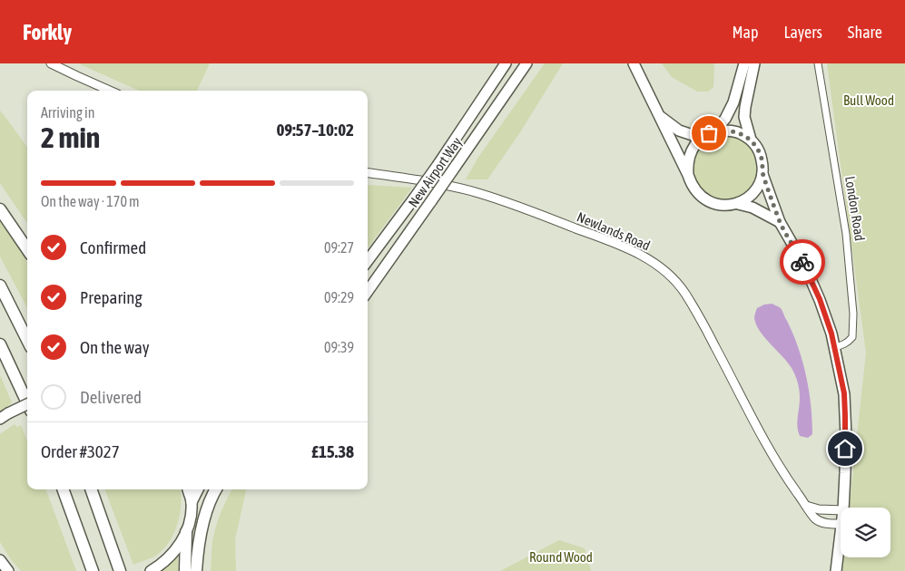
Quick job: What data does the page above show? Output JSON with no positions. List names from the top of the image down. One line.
{"streets":{"main road":["New Airport Way"],"street":["London Road","Newlands Road"]},"parks":["Bull Wood","Round Wood"],"page":{"header":"Forkly","nav":["Map","Layers","Share"],"heading":["2 min","Arriving in","09:57–10:02"],"panel":["Order #3027","£15.38"],"bar":"On the way · 170 m","list":[["Confirmed","09:27"],["Preparing","09:29"],["On the way","09:39"],"Delivered"]}}
